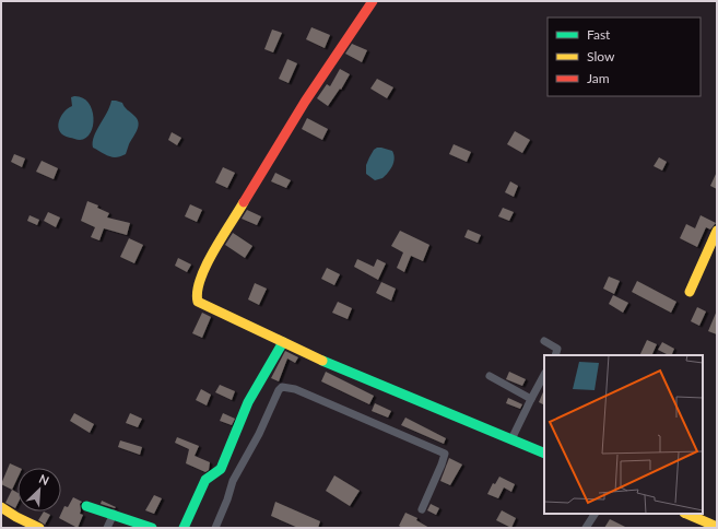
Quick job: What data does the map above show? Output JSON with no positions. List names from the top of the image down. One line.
{"legend":["Fast","Slow","Jam"],"north":"top right"}
